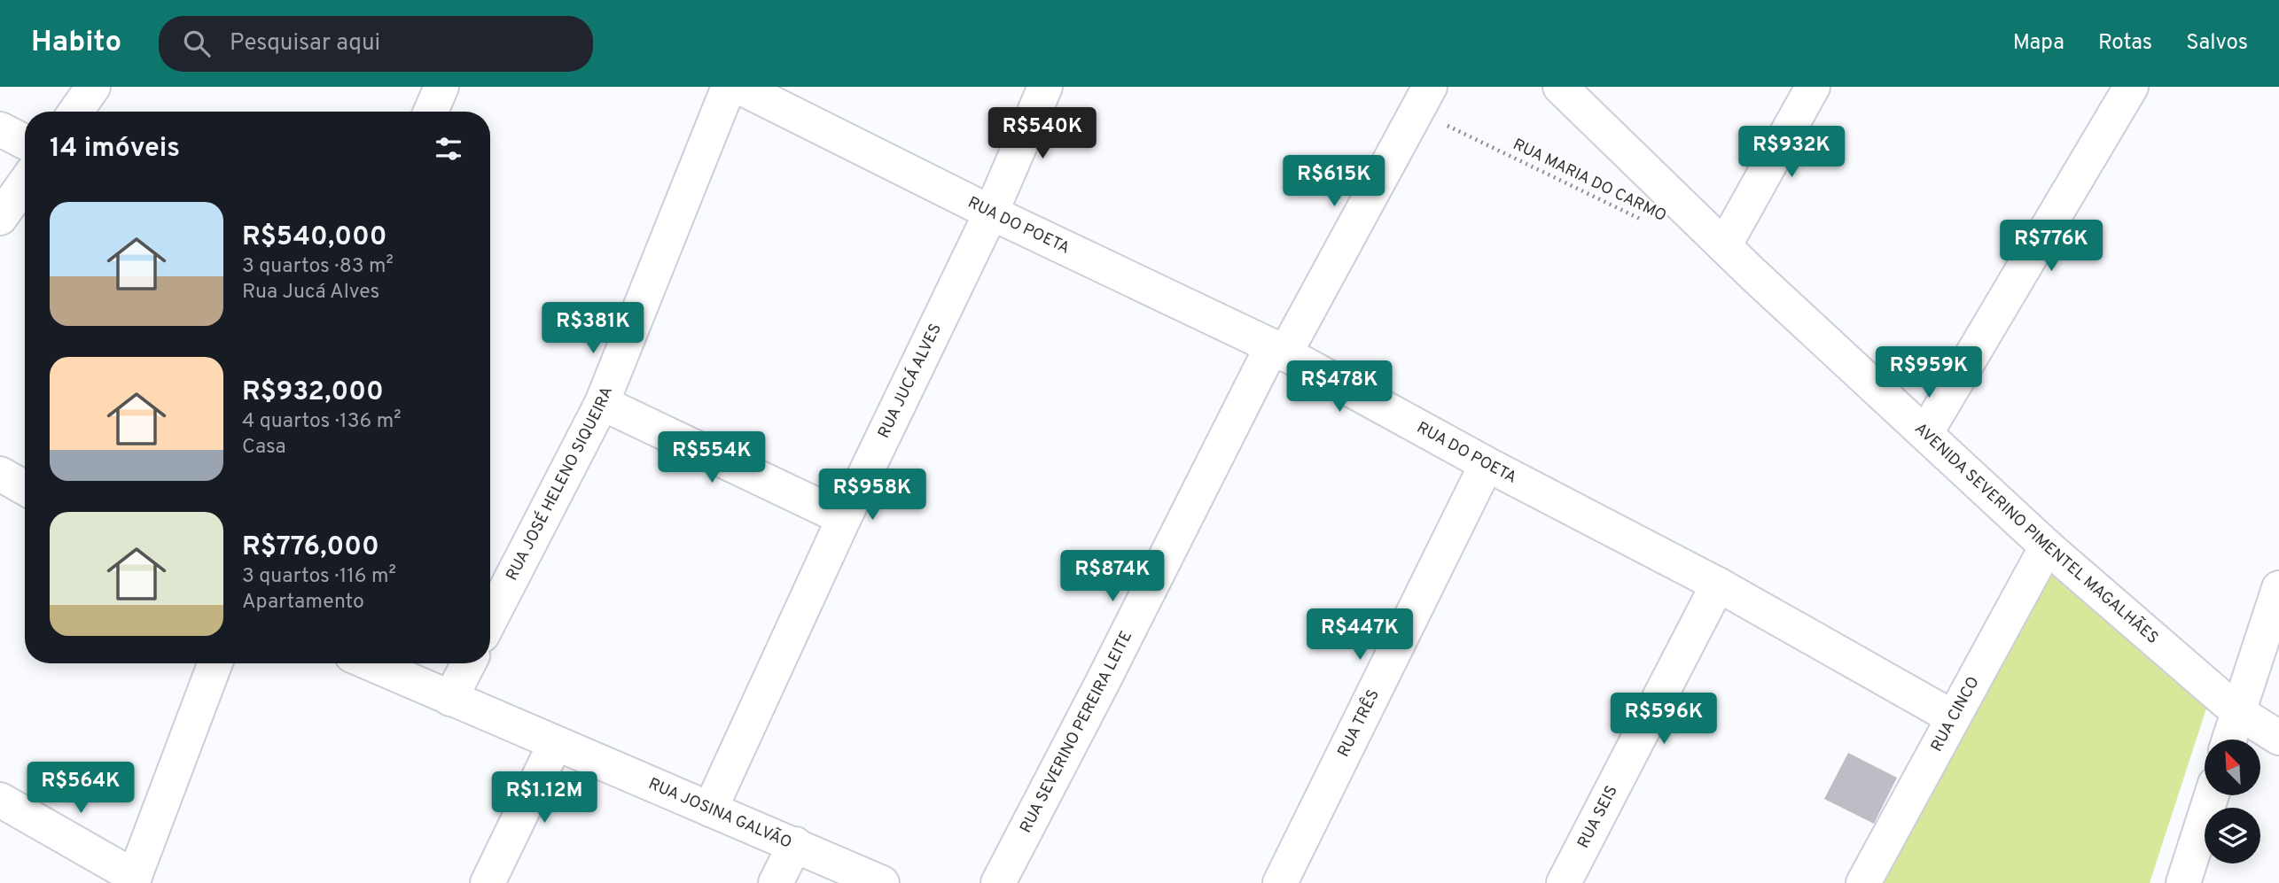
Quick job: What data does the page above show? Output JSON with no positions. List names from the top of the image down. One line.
{"streets":{"street":["RUA DO POETA","RUA JUCÁ ALVES","RUA JOSÉ HELENO SIQUEIRA","AVENIDA SEVERINO PIMENTEL MAGALHÃES","RUA CINCO","RUA TRÊS","RUA SEVERINO PEREIRA LEITE","RUA JOSINA GALVÃO","RUA SEIS"],"path":["RUA MARIA DO CARMO"]},"crossings":[["RUA MARIA DO CARMO","RUA SEVERINO PEREIRA LEITE"],["RUA DO POETA","RUA JUCÁ ALVES"],["RUA DO POETA","RUA CINCO"],["RUA DO POETA","RUA TRÊS"],["RUA DO POETA","RUA SEVERINO PEREIRA LEITE"],["RUA DO POETA","RUA SEIS"],["RUA JUCÁ ALVES","RUA JOSINA GALVÃO"],["AVENIDA SEVERINO PIMENTEL MAGALHÃES","RUA CINCO"]],"north":"top left","page":{"header":"Habito","search":"Pesquisar aqui","nav":["Mapa","Rotas","Salvos"],"price":["R$540K","R$932K","R$615K","R$776K","R$381K","R$959K","R$478K","R$554K","R$958K","R$874K","R$447K","R$596K","R$564K","R$1.12M"],"heading":"14 imóveis","list":[{"name":"R$540,000","note":"3 quartos · 83 m² · Rua Jucá Alves"},{"name":"R$932,000","note":"4 quartos · 136 m² · Casa"},{"name":"R$776,000","note":"3 quartos · 116 m² · Apartamento"}]}}
